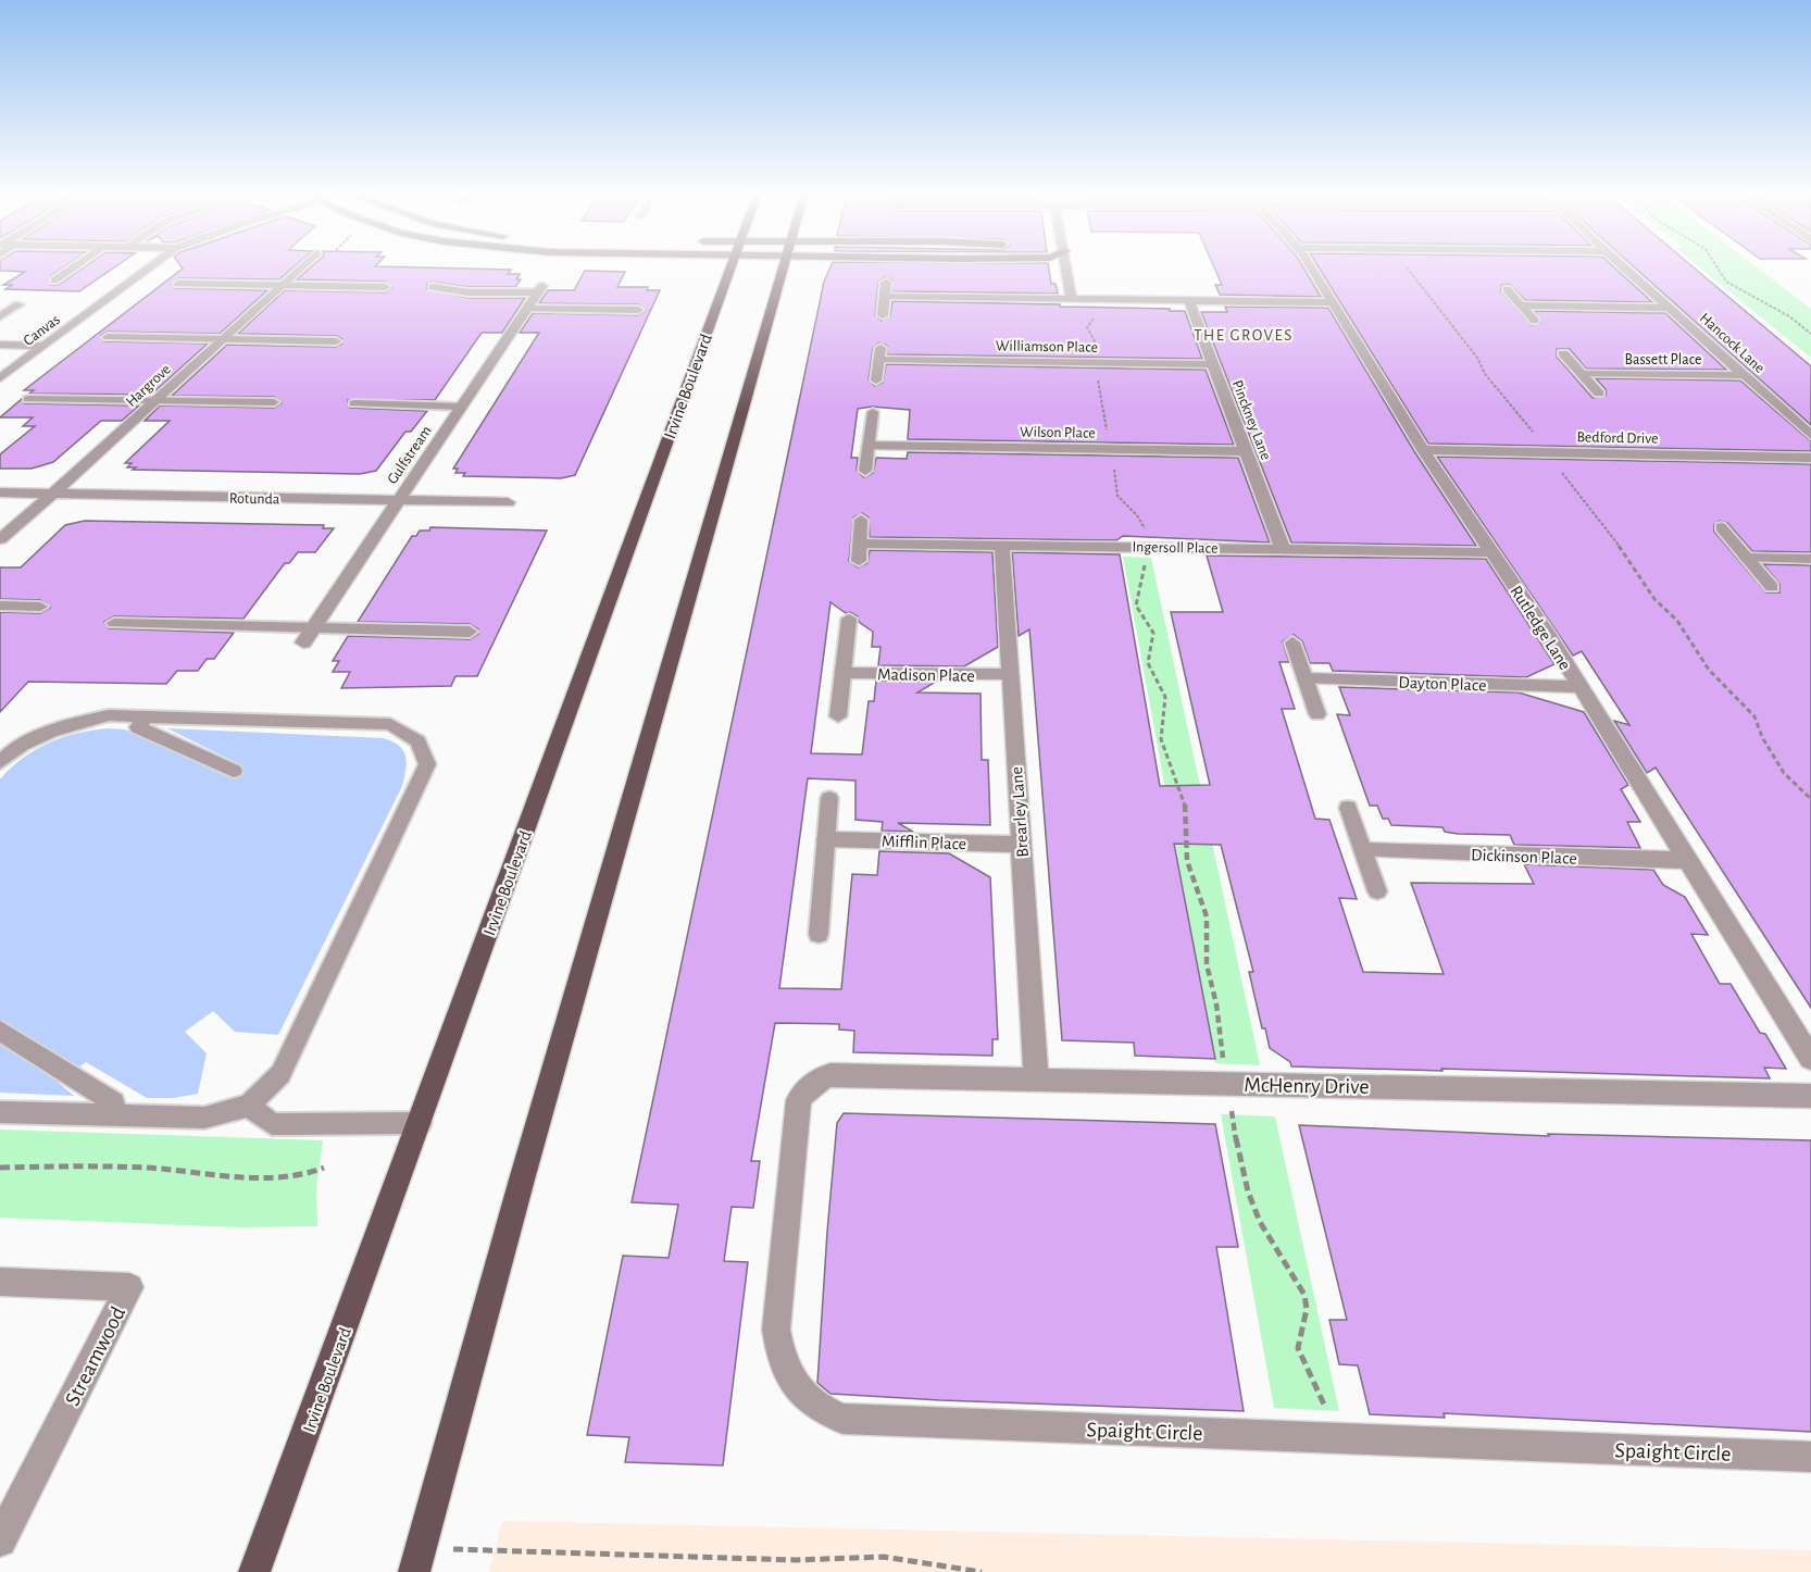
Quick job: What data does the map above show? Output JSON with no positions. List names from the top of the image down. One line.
{"streets":{"main road":["Irvine Boulevard"],"street":["Canvas","Hancock Lane","Williamson Place","Bassett Place","Hargrove","Pinckney Lane","Wilson Place","Bedford Drive","Gulfstream","Rotunda","Ingersoll Place","Rutledge Lane","Madison Place","Dayton Place","Brearley Lane","Mifflin Place","Dickinson Place","McHenry Drive","Streamwood","Spaight Circle"]},"crossings":[["Hancock Lane","Bassett Place"],["Williamson Place","Pinckney Lane"],["Hargrove","Rotunda"],["Pinckney Lane","Wilson Place"],["Pinckney Lane","Ingersoll Place"],["Bedford Drive","Rutledge Lane"],["Gulfstream","Rotunda"],["Ingersoll Place","Rutledge Lane"],["Ingersoll Place","Brearley Lane"],["Rutledge Lane","Dayton Place"],["Rutledge Lane","Dickinson Place"],["Madison Place","Brearley Lane"],["Brearley Lane","Mifflin Place"],["Brearley Lane","McHenry Drive"],["McHenry Drive","Spaight Circle"]],"districts":["THE GROVES"]}
